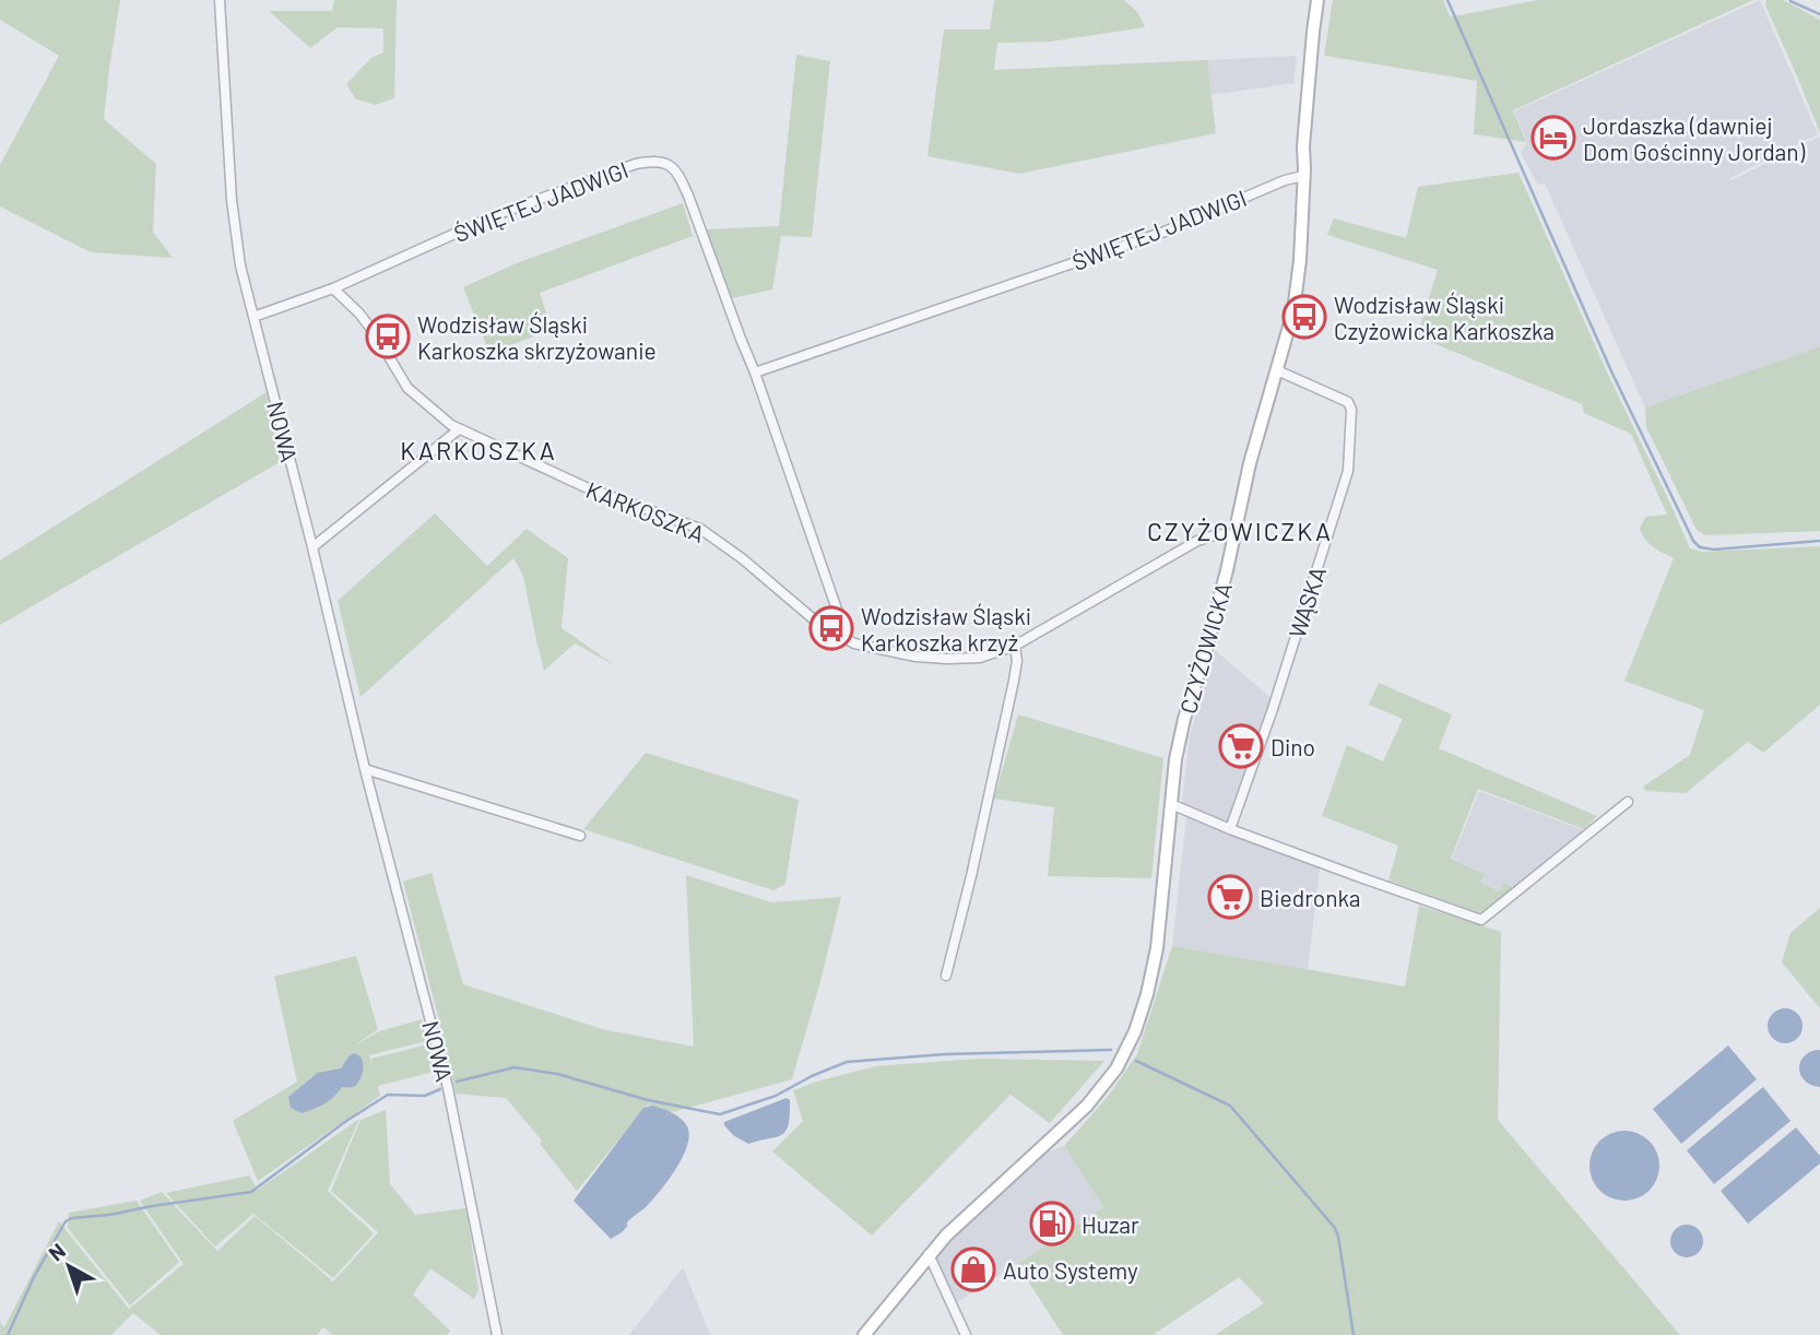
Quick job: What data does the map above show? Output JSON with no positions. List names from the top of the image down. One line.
{"streets":{"street":["ŚWIĘTEJ JADWIGI","NOWA","KARKOSZKA","WĄSKA","CZYŻOWICKA"]},"crossings":[["ŚWIĘTEJ JADWIGI","KARKOSZKA"],["ŚWIĘTEJ JADWIGI","CZYŻOWICKA"],["KARKOSZKA","CZYŻOWICKA"],["WĄSKA","CZYŻOWICKA"]],"districts":["KARKOSZKA","CZYŻOWICZKA"],"places":{"hotel":["Jordaszka (dawniej Dom Gościnny Jordan)"],"bus stop":["Wodzisław Śląski Czyżowicka Karkoszka","Wodzisław Śląski Karkoszka skrzyżowanie","Wodzisław Śląski Karkoszka krzyż"],"supermarket":["Dino","Biedronka"],"fuel station":["Huzar"],"shop":["Auto Systemy"]},"north":"top left"}
